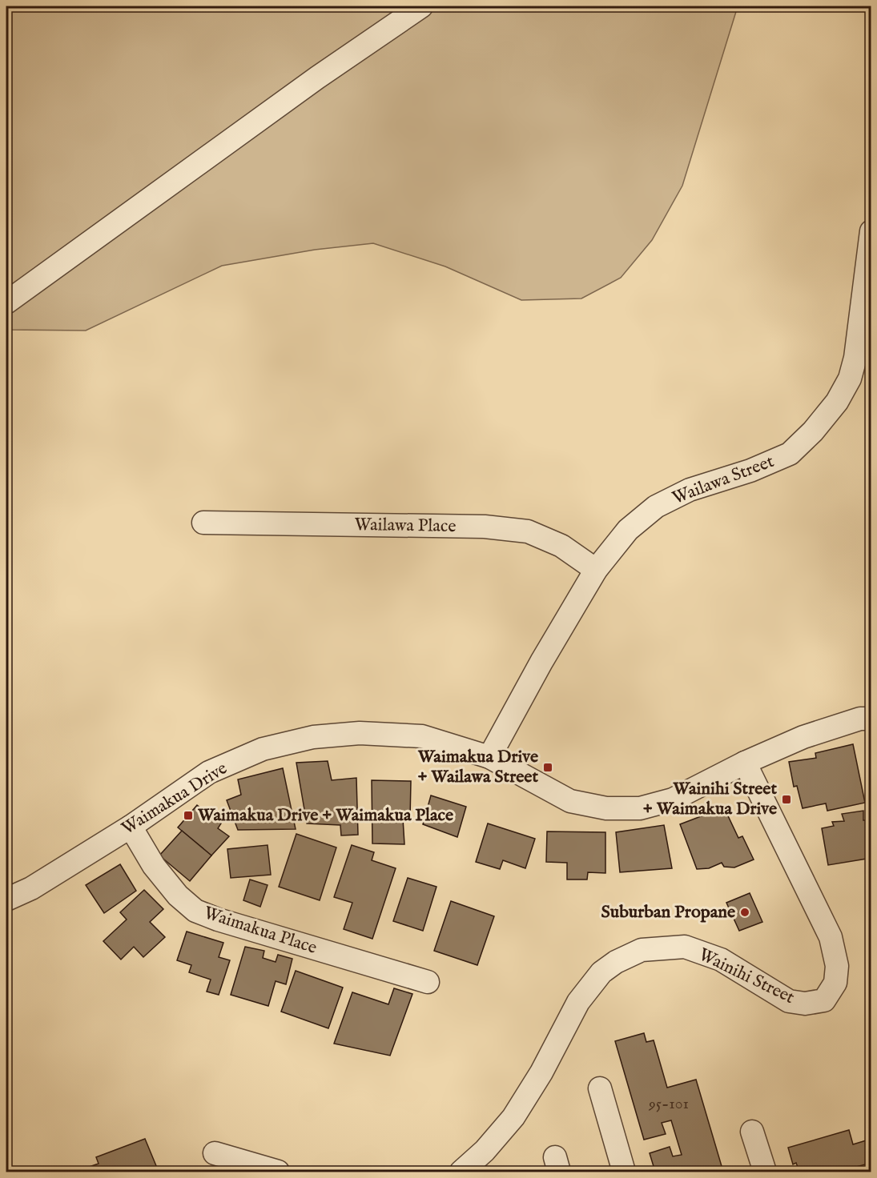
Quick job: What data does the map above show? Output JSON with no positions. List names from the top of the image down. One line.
{"streets":{"street":["Wailawa Street","Wailawa Place","Waimakua Drive","Waimakua Place","Wainihi Street"]},"crossings":[["Wailawa Street","Wailawa Place"],["Wailawa Street","Waimakua Drive"],["Waimakua Drive","Waimakua Place"],["Waimakua Drive","Wainihi Street"]],"places":{"transit":["Waimakua Drive + Wailawa Street","Wainihi Street + Waimakua Drive","Waimakua Drive + Waimakua Place"],"other":["Suburban Propane"]},"house_numbers":["95-101"]}
